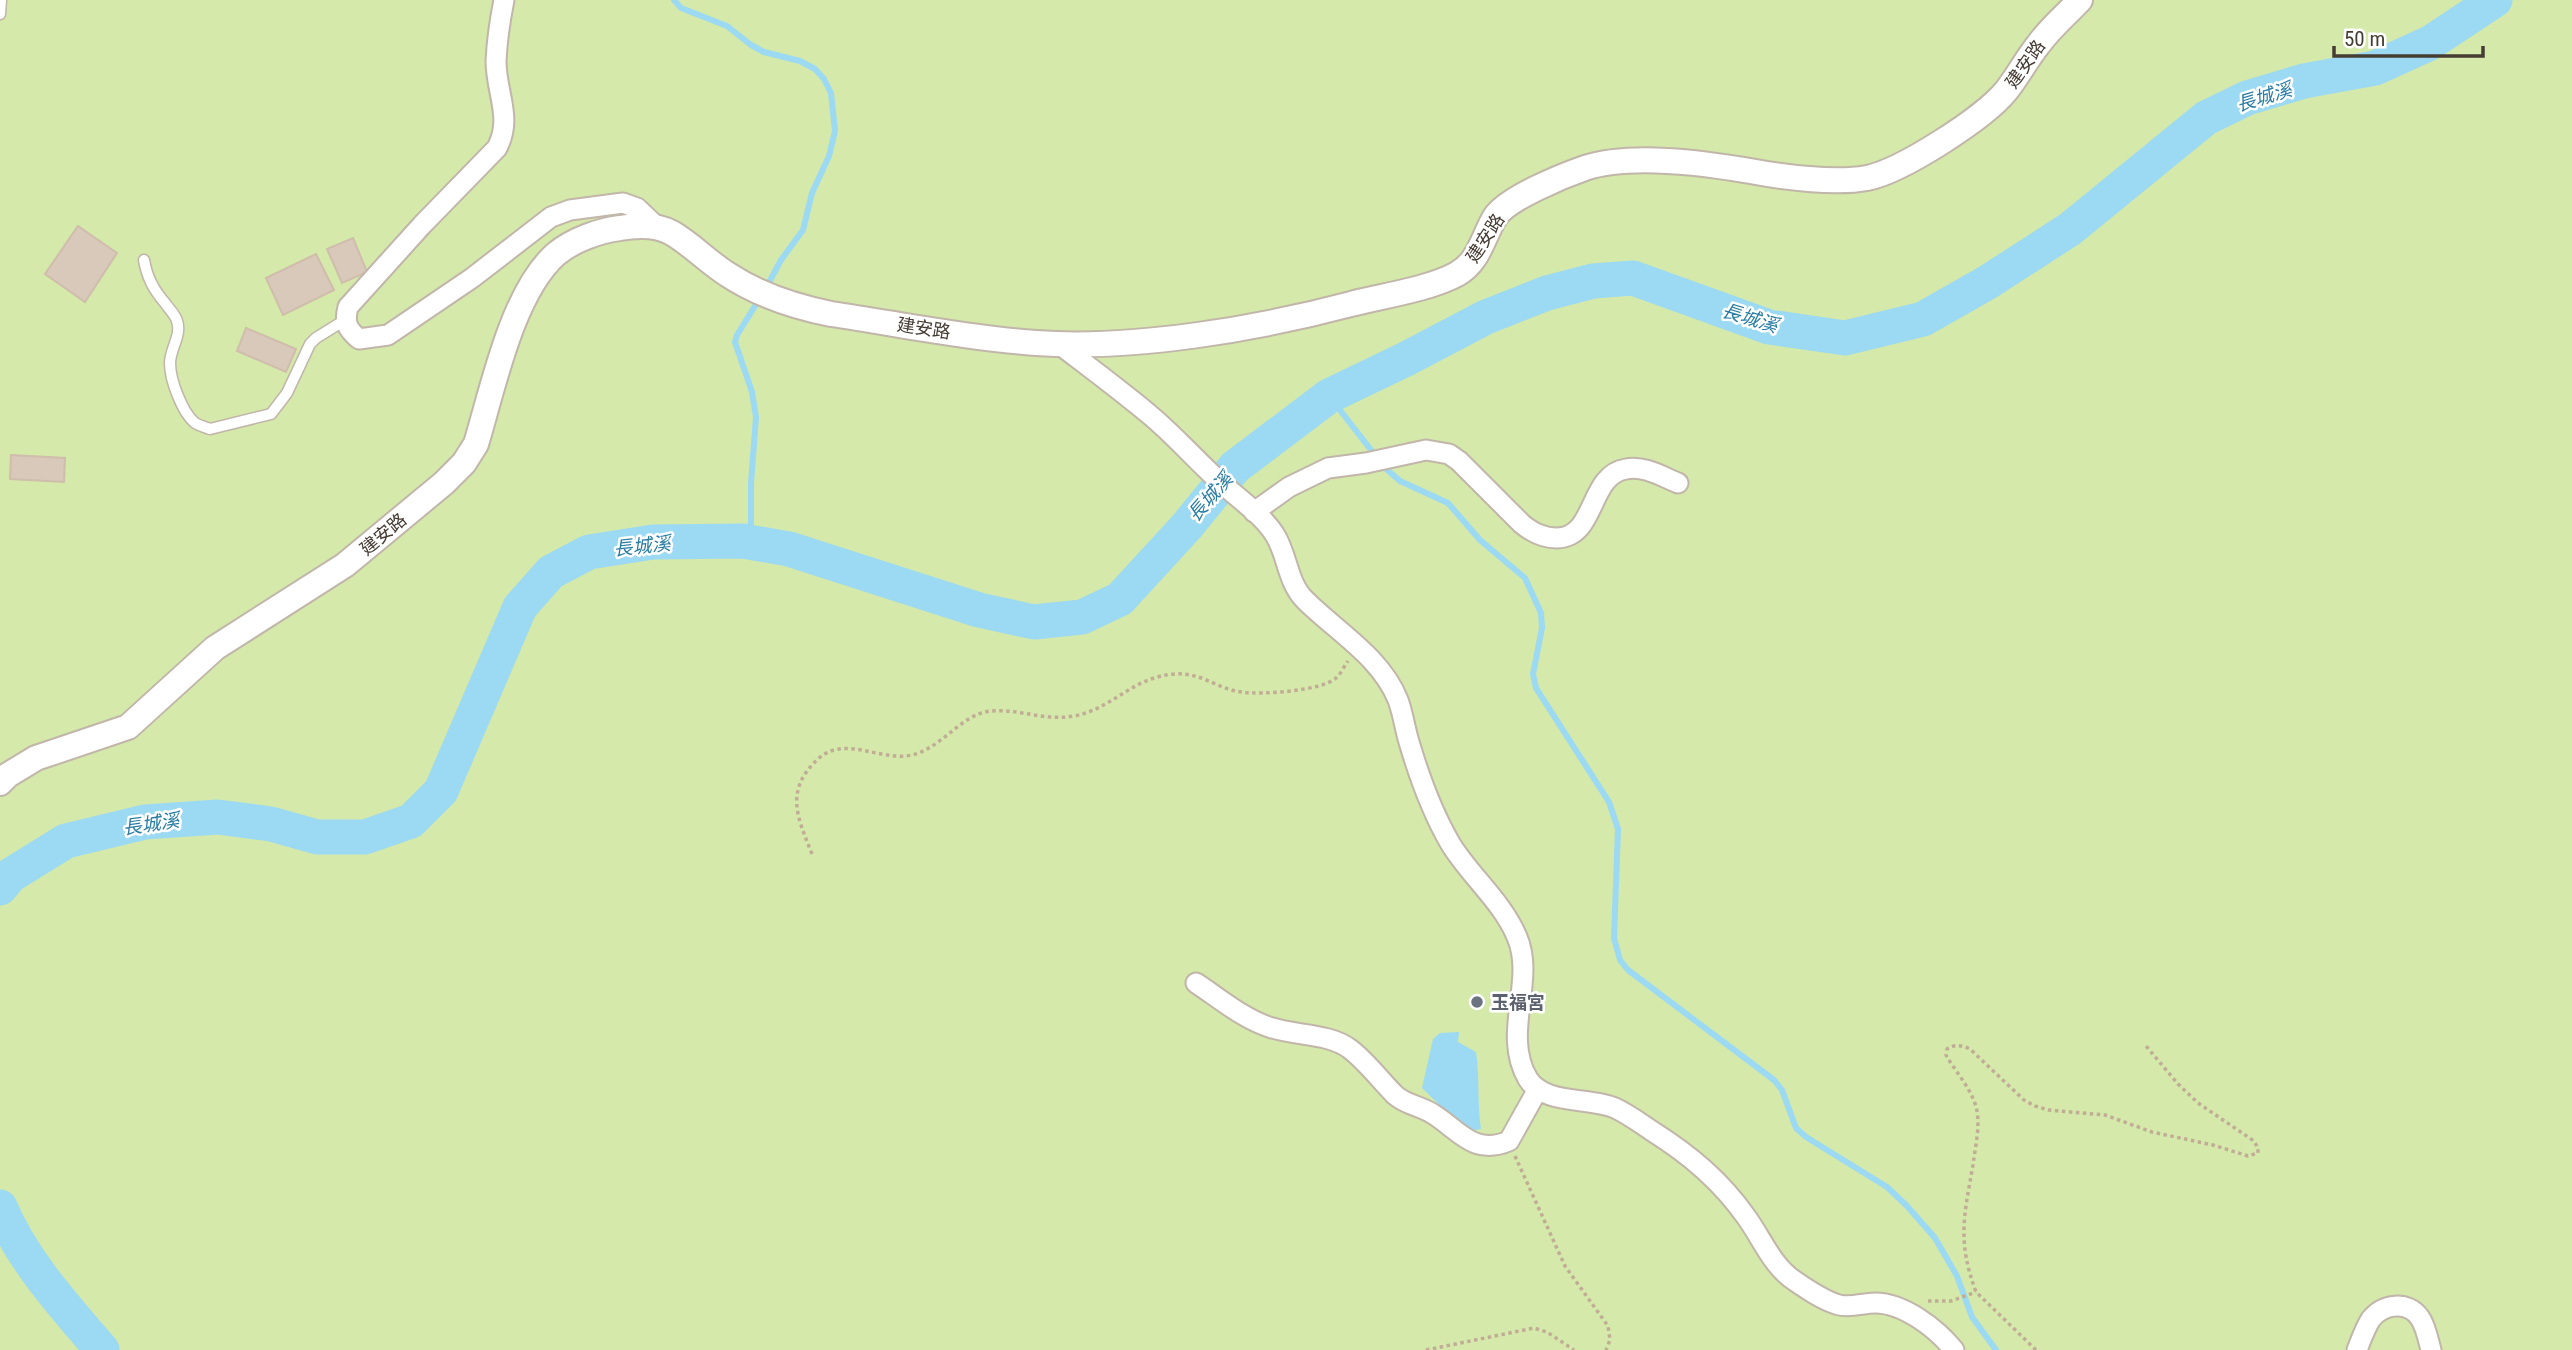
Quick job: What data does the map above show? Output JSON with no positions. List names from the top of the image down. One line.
{"streets":{"street":["建安路"]},"water":["長城溪"],"places":["玉福宮"],"scale_bar":"50 m"}
